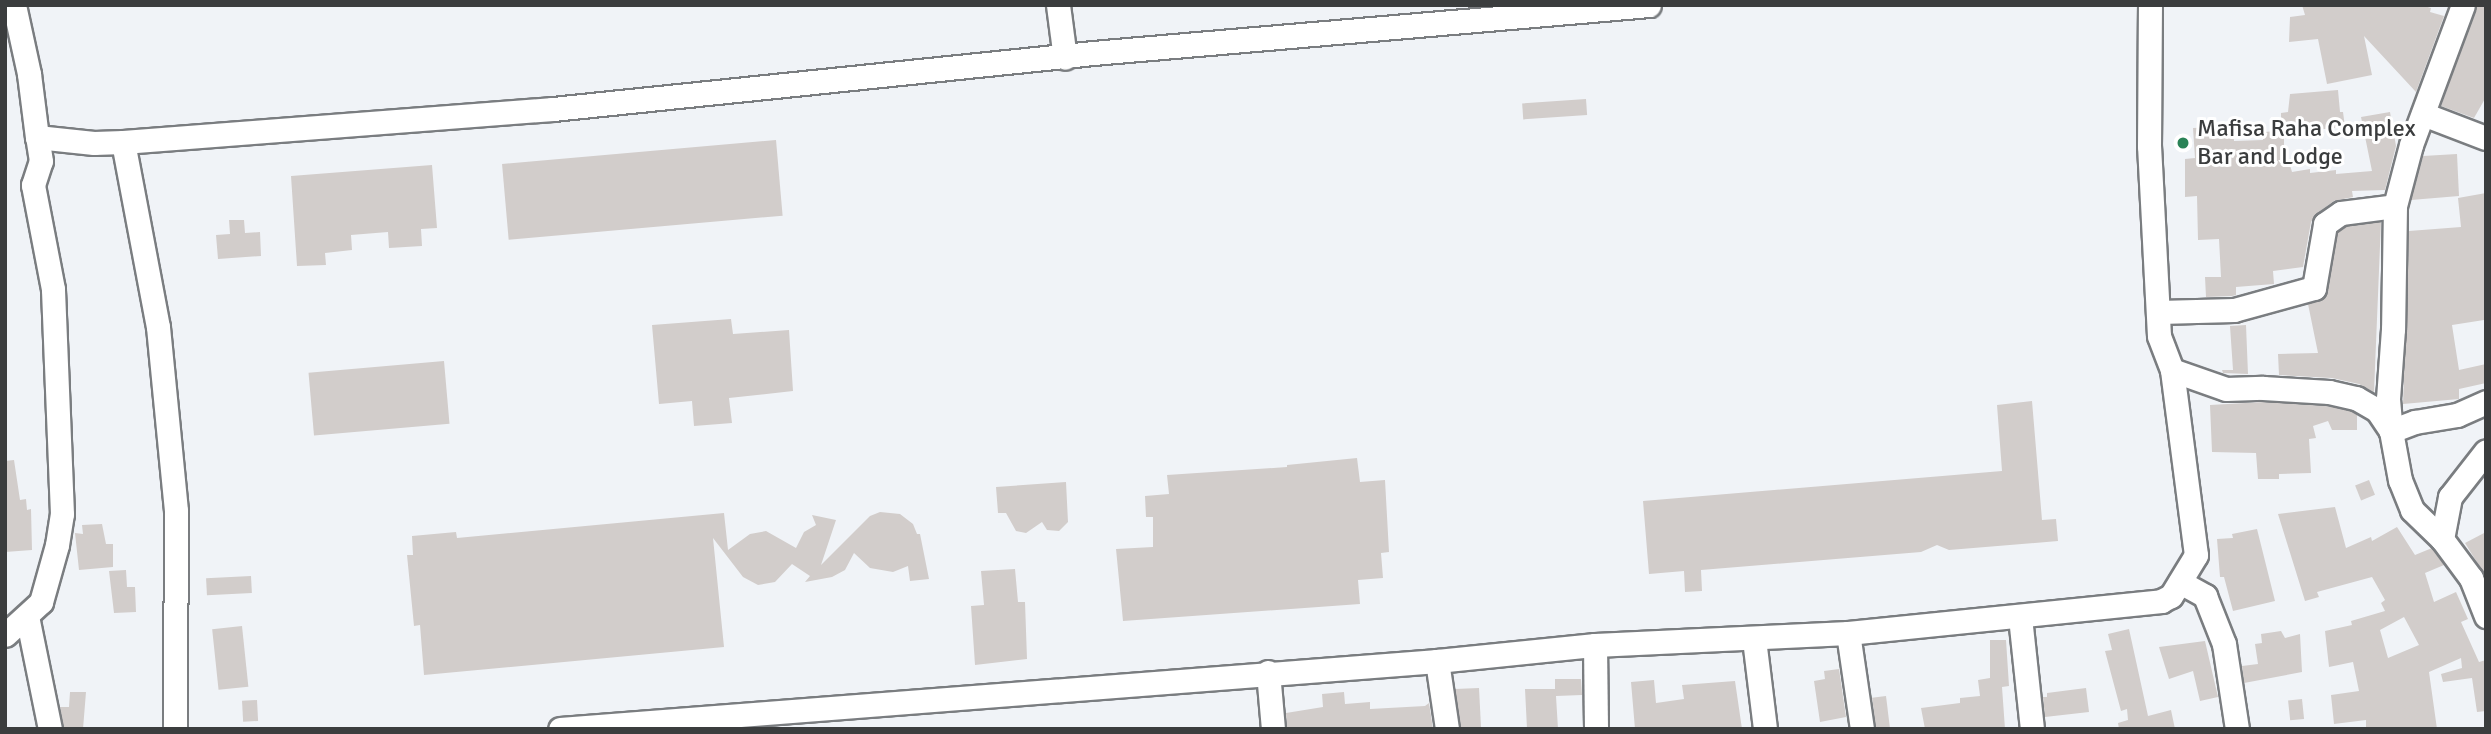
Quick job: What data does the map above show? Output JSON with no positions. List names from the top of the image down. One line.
{"places":["Mafisa Raha Complex Bar and Lodge"]}
